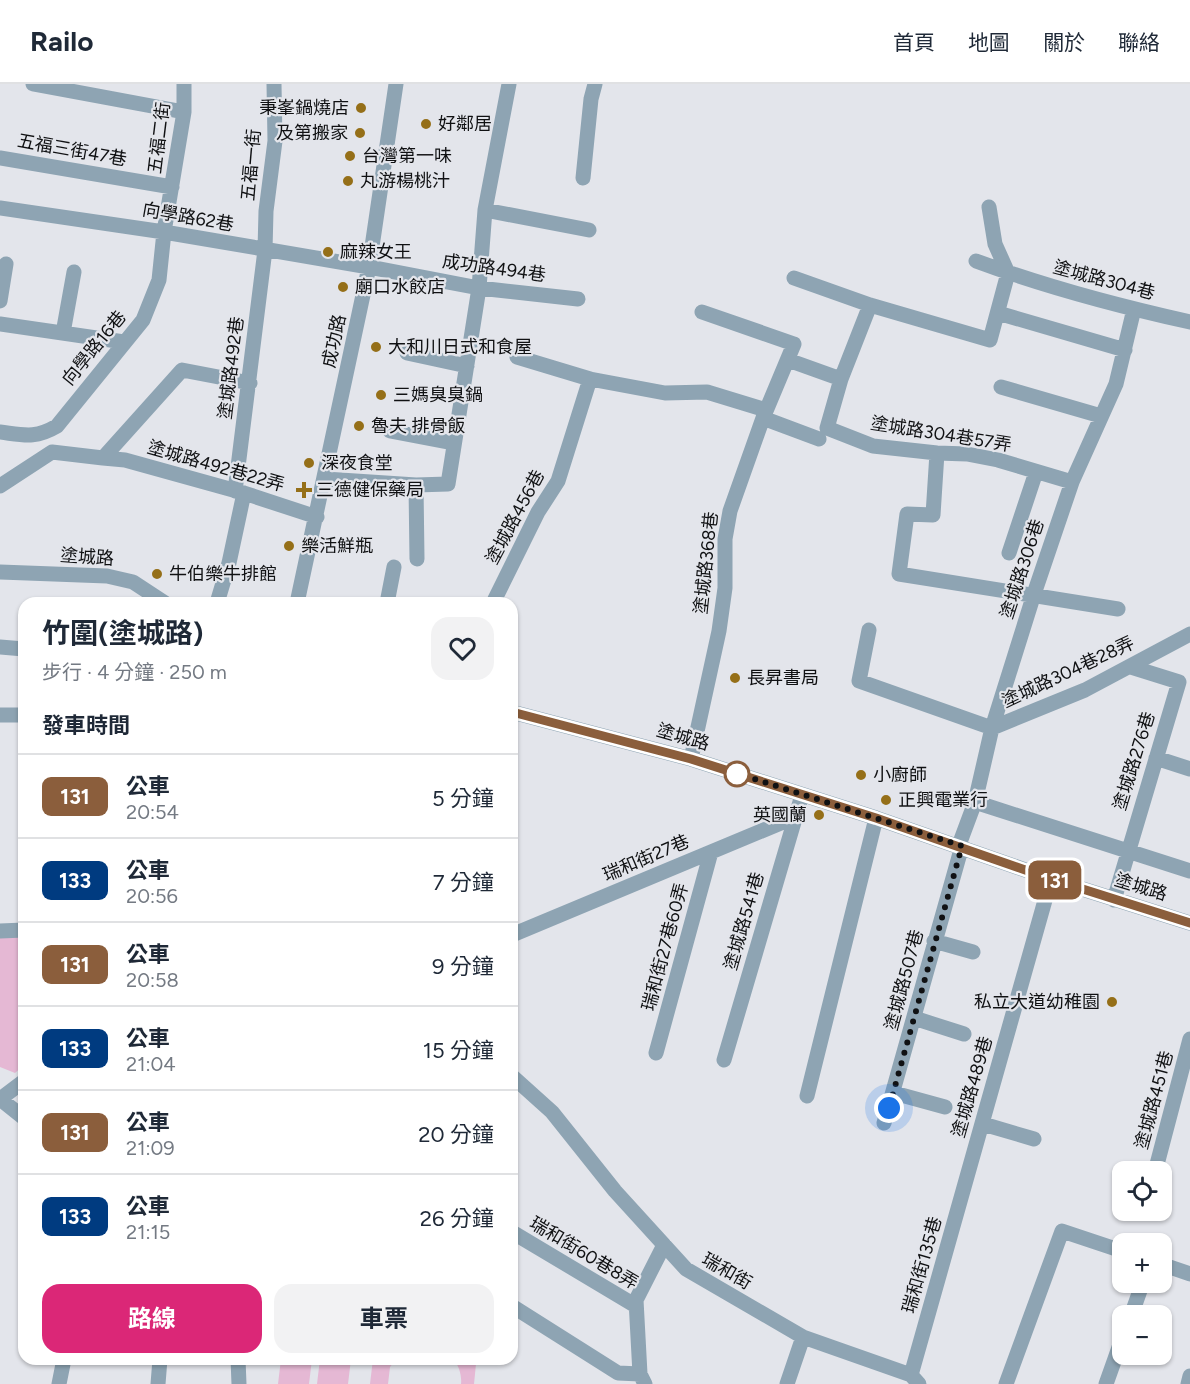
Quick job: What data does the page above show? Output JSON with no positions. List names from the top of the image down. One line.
{"streets":{"street":["五福二街","五福三街47巷","五福一街","向學路62巷","成功路494巷","塗城路304巷","成功路","向學路16巷","塗城路492巷","塗城路304巷57弄","塗城路492巷22弄","塗城路456巷","塗城路","塗城路368巷","塗城路306巷","塗城路304巷28弄","塗城路276巷","瑞和街27巷","塗城路541巷","瑞和街27巷60弄","塗城路507巷","塗城路489巷","塗城路451巷","瑞和街60巷8弄","瑞和街135巷","瑞和街"]},"crossings":[["五福二街","五福三街47巷"],["五福二街","向學路62巷"],["五福二街","向學路16巷"],["五福一街","向學路62巷"],["五福一街","塗城路492巷"],["向學路62巷","成功路494巷"],["向學路62巷","成功路"],["向學路62巷","向學路16巷"],["向學路62巷","塗城路492巷"],["成功路494巷","成功路"],["塗城路304巷","塗城路306巷"],["成功路","塗城路492巷22弄"],["塗城路492巷","塗城路492巷22弄"],["塗城路304巷57弄","塗城路306巷"],["塗城路","塗城路368巷"],["塗城路","塗城路306巷"],["塗城路","塗城路276巷"],["塗城路","塗城路541巷"],["塗城路","塗城路507巷"],["塗城路","塗城路489巷"],["塗城路306巷","塗城路304巷28弄"],["塗城路306巷","塗城路507巷"],["塗城路304巷28弄","塗城路276巷"],["瑞和街27巷","塗城路541巷"],["瑞和街27巷","瑞和街27巷60弄"],["塗城路489巷","瑞和街135巷"],["瑞和街135巷","瑞和街"]],"places":{"other":["秉峯鍋燒店","好鄰居","及第搬家","台灣第一味","丸游楊桃汁","麻辣女王","廟口水餃店","大和川日式和食屋","三媽臭臭鍋","魯夫 排骨飯","深夜食堂","樂活鮮瓶","牛伯樂牛排館","長昇書局","小廚師","正興電業行","英國蘭","私立大道幼稚園"],"health":["三德健保藥局"]},"lines":["bus line 131"],"page":{"header":"Railo","nav":["首頁","地圖","關於","聯絡"],"on_map":"131","heading":[["竹圍(塗城路)","步行 · 4 分鐘 · 250 m"],"發車時間"],"list":[{"mark":"131","name":"公車","note":"20:54","value":"5 分鐘"},{"mark":"133","name":"公車","note":"20:56","value":"7 分鐘"},{"mark":"131","name":"公車","note":"20:58","value":"9 分鐘"},{"mark":"133","name":"公車","note":"21:04","value":"15 分鐘"},{"mark":"131","name":"公車","note":"21:09","value":"20 分鐘"},{"mark":"133","name":"公車","note":"21:15","value":"26 分鐘"}],"map_buttons":["+","−"],"buttons":["路線","車票"]}}
